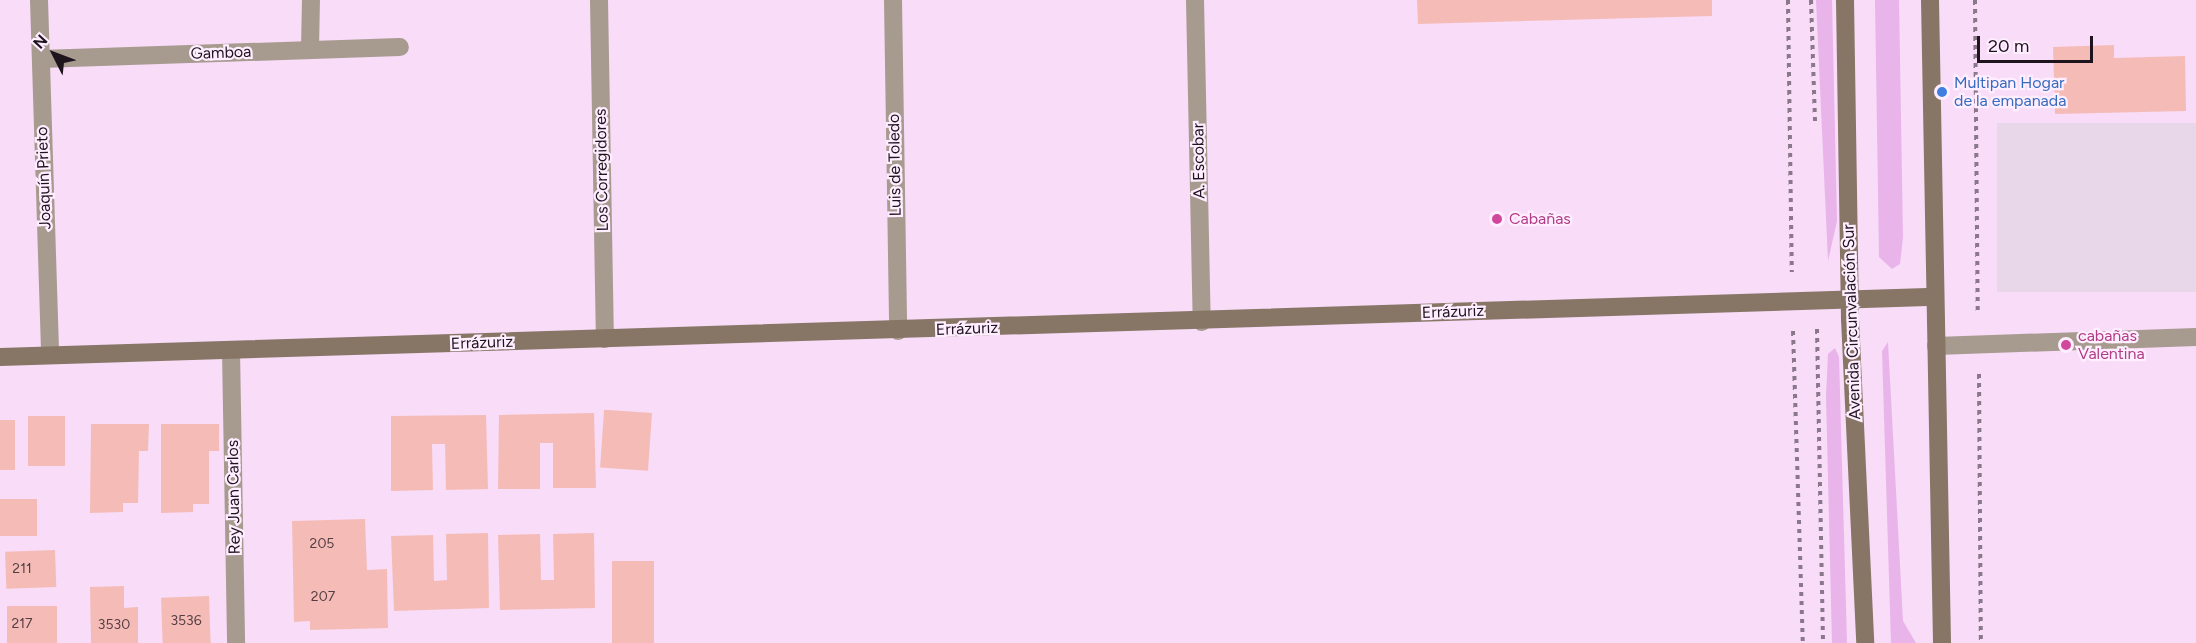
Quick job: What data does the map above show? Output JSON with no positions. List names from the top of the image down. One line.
{"streets":{"street":["Gamboa","A. Escobar","Luis de Toledo","Los Corregidores","Joaquín Prieto","Errázuriz","Avenida Circunvalación Sur","Rey Juan Carlos"]},"crossings":[["Gamboa","Joaquín Prieto"],["A. Escobar","Errázuriz"],["Luis de Toledo","Errázuriz"],["Los Corregidores","Errázuriz"],["Joaquín Prieto","Errázuriz"],["Errázuriz","Avenida Circunvalación Sur"],["Errázuriz","Rey Juan Carlos"]],"places":["Multipan Hogar de la empanada","Cabañas","cabañas Valentina"],"house_numbers":["205","211","207","3536","217","3530"],"scale_bar":"20 m","north":"top left"}
